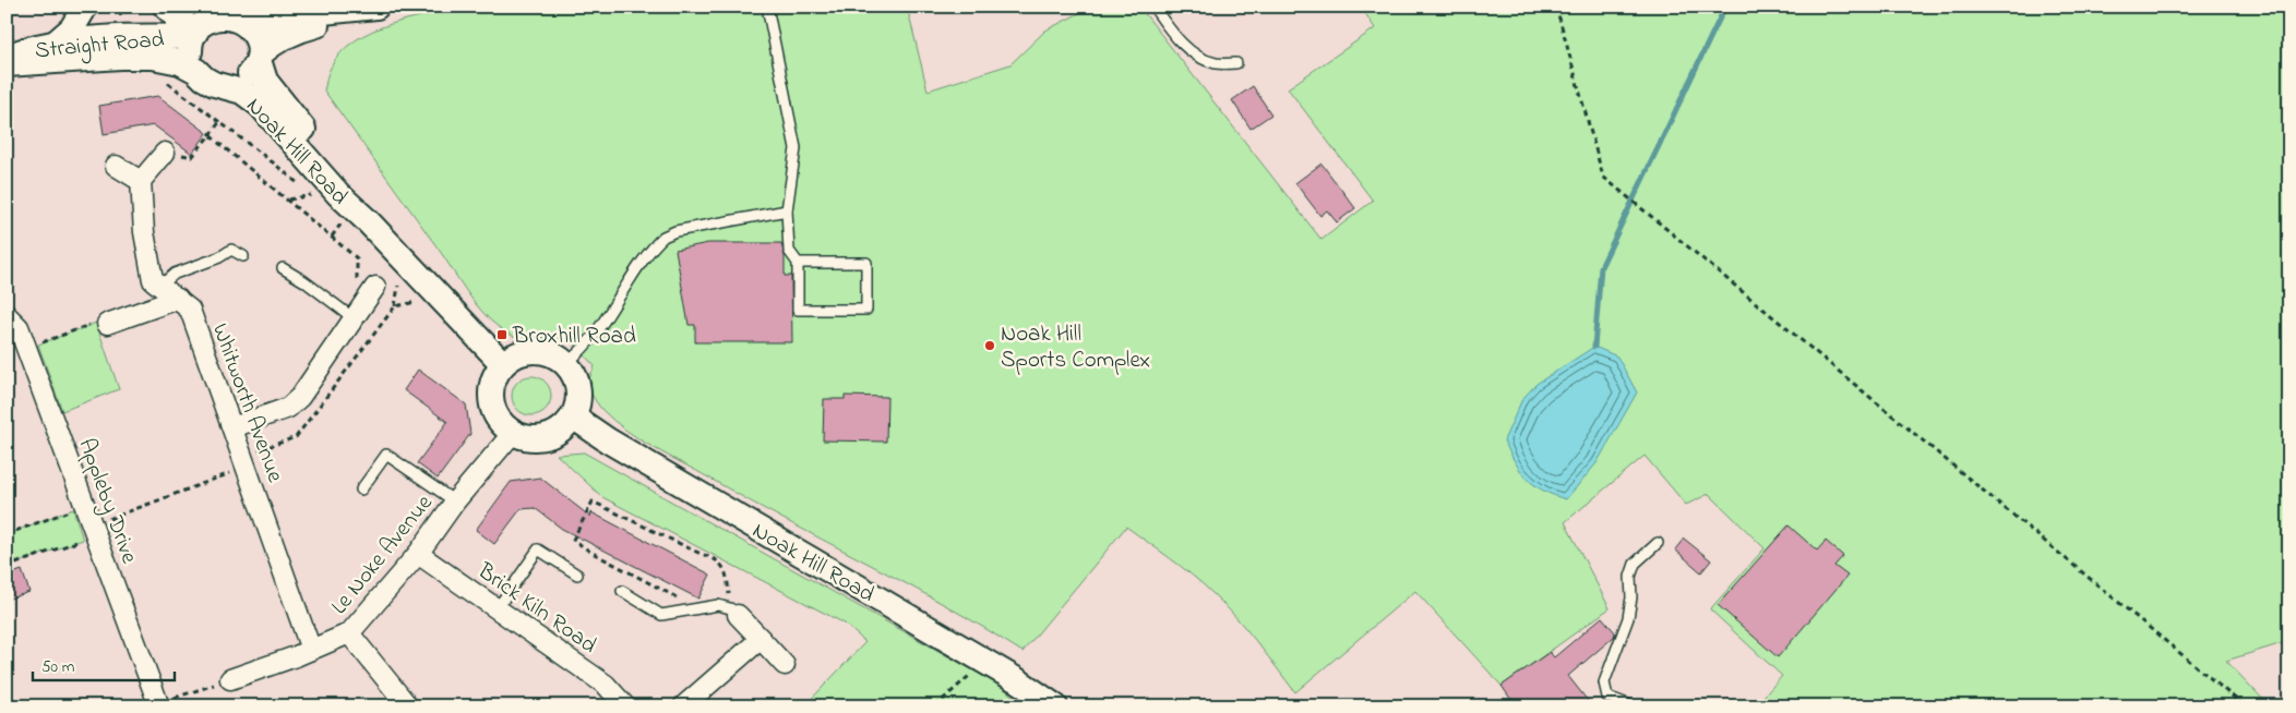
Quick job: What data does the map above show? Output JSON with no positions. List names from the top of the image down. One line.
{"streets":{"street":["Straight Road","Noak Hill Road","Whitworth Avenue","Appleby Drive","Le Noke Avenue","Brick Kiln Road"]},"crossings":[["Straight Road","Noak Hill Road"],["Noak Hill Road","Le Noke Avenue"],["Whitworth Avenue","Le Noke Avenue"],["Le Noke Avenue","Brick Kiln Road"]],"places":{"transit":["Broxhill Road"],"other":["Noak Hill Sports Complex"]},"scale_bar":"50 m"}
